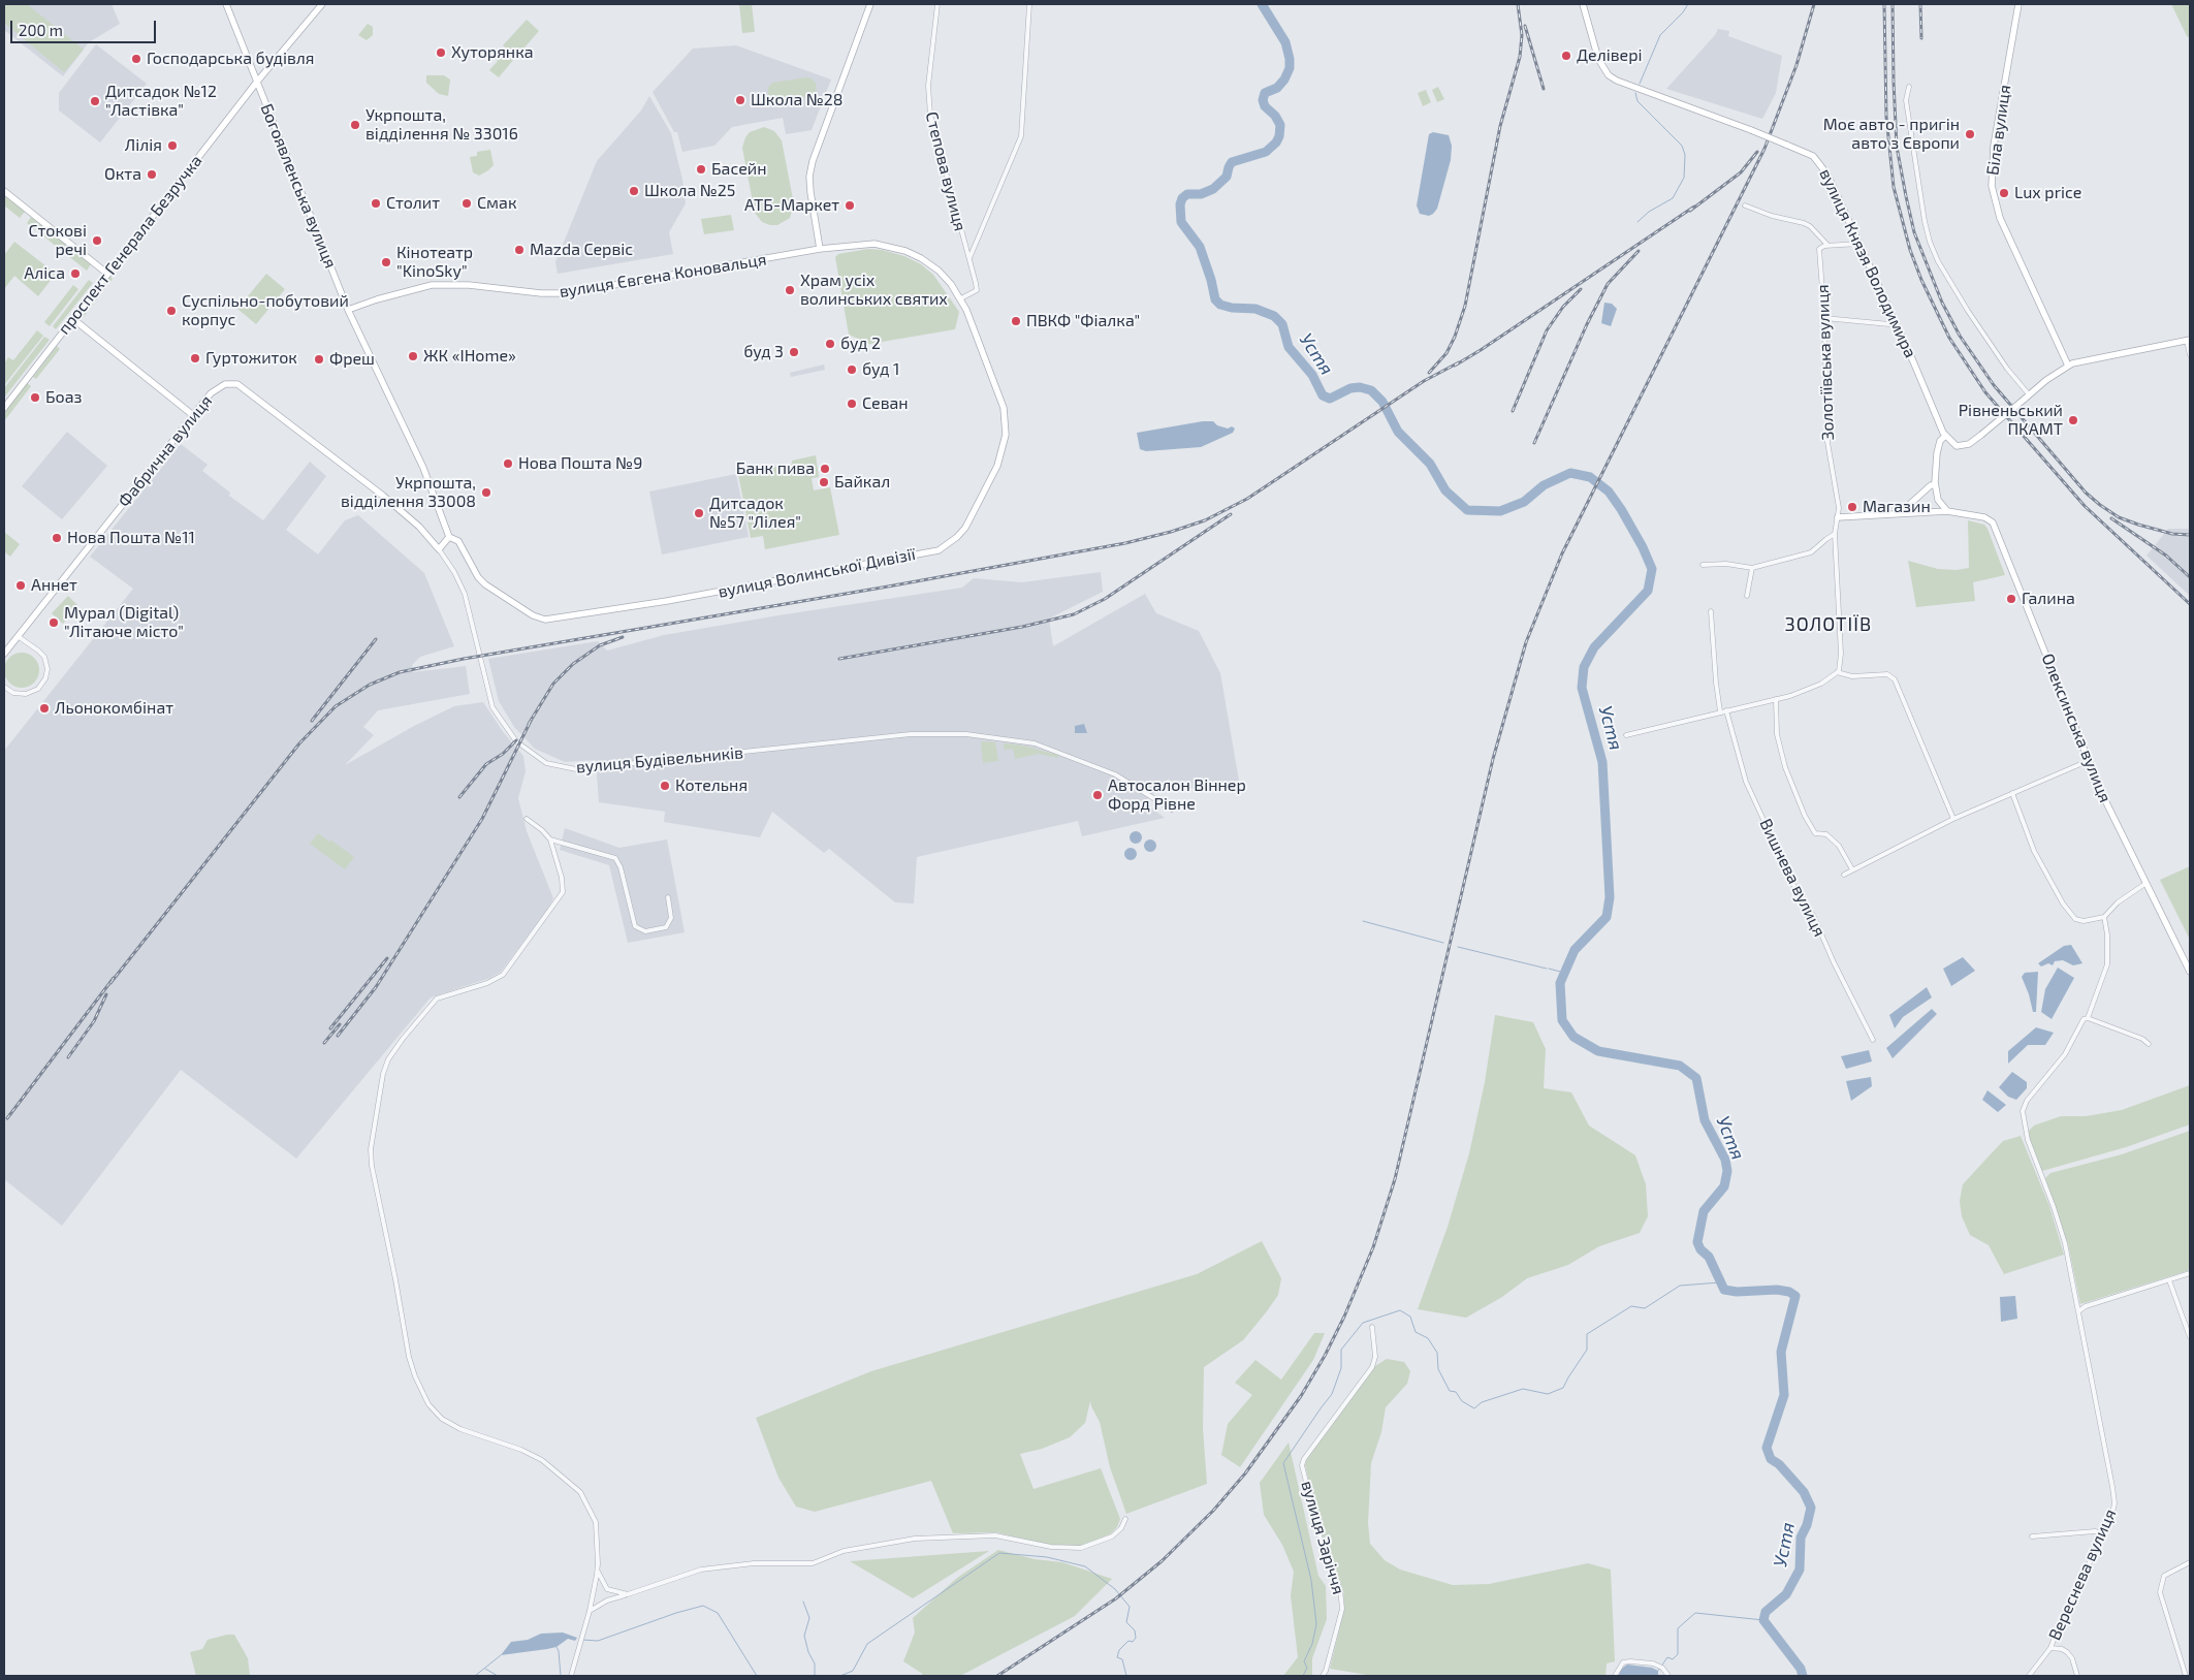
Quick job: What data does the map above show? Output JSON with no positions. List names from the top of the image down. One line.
{"streets":{"street":["Біла вулиця","Степова вулиця","Богоявленська вулиця","проспект Генерала Безручка","вулиця Князя Володимира","вулиця Євгена Коновальця","Золотіївська вулиця","Фабрична вулиця","вулиця Волинської Дивізії","Олексинська вулиця","вулиця Будівельників","Вишнева вулиця","вулиця Заріччя","Вереснева вулиця"]},"crossings":[["Степова вулиця","вулиця Євгена Коновальця"],["Степова вулиця","вулиця Волинської Дивізії"],["Богоявленська вулиця","проспект Генерала Безручка"],["Богоявленська вулиця","вулиця Євгена Коновальця"],["Богоявленська вулиця","вулиця Волинської Дивізії"],["вулиця Євгена Коновальця","вулиця Волинської Дивізії"],["Фабрична вулиця","вулиця Будівельників"]],"districts":["ЗОЛОТІЇВ"],"water":["Устя"],"places":["Хуторянка","Делівері","Господарська будівля","Школа №28","Дитсадок №12 \"Ластівка\"","Укрпошта, відділення № 33016","Моє авто - пригін авто з Європи","Лілія","Басейн","Окта","Школа №25","Lux price","Столит","Смак","АТБ-Маркет","Стокові речі","Mazda Сервіс","Кінотеатр \"KinoSky\"","Аліса","Храм усіх волинських святих","Суспільно-побутовий корпус","ПВКФ \"Фіалка\"","буд 2","буд 3","ЖК «IHome»","Гуртожиток","Фреш","буд 1","Боаз","Севан","Рівненьський ПКАМТ","Нова Пошта №9","Банк пива","Байкал","Укрпошта, відділення 33008","Магазин","Дитсадок №57 \"Лілея\"","Нова Пошта №11","Аннет","Галина","Мурал (Digital) \"Літаюче місто\"","Льонокомбінат","Котельня","Автосалон Віннер Форд Рівне"],"scale_bar":"200 m"}
